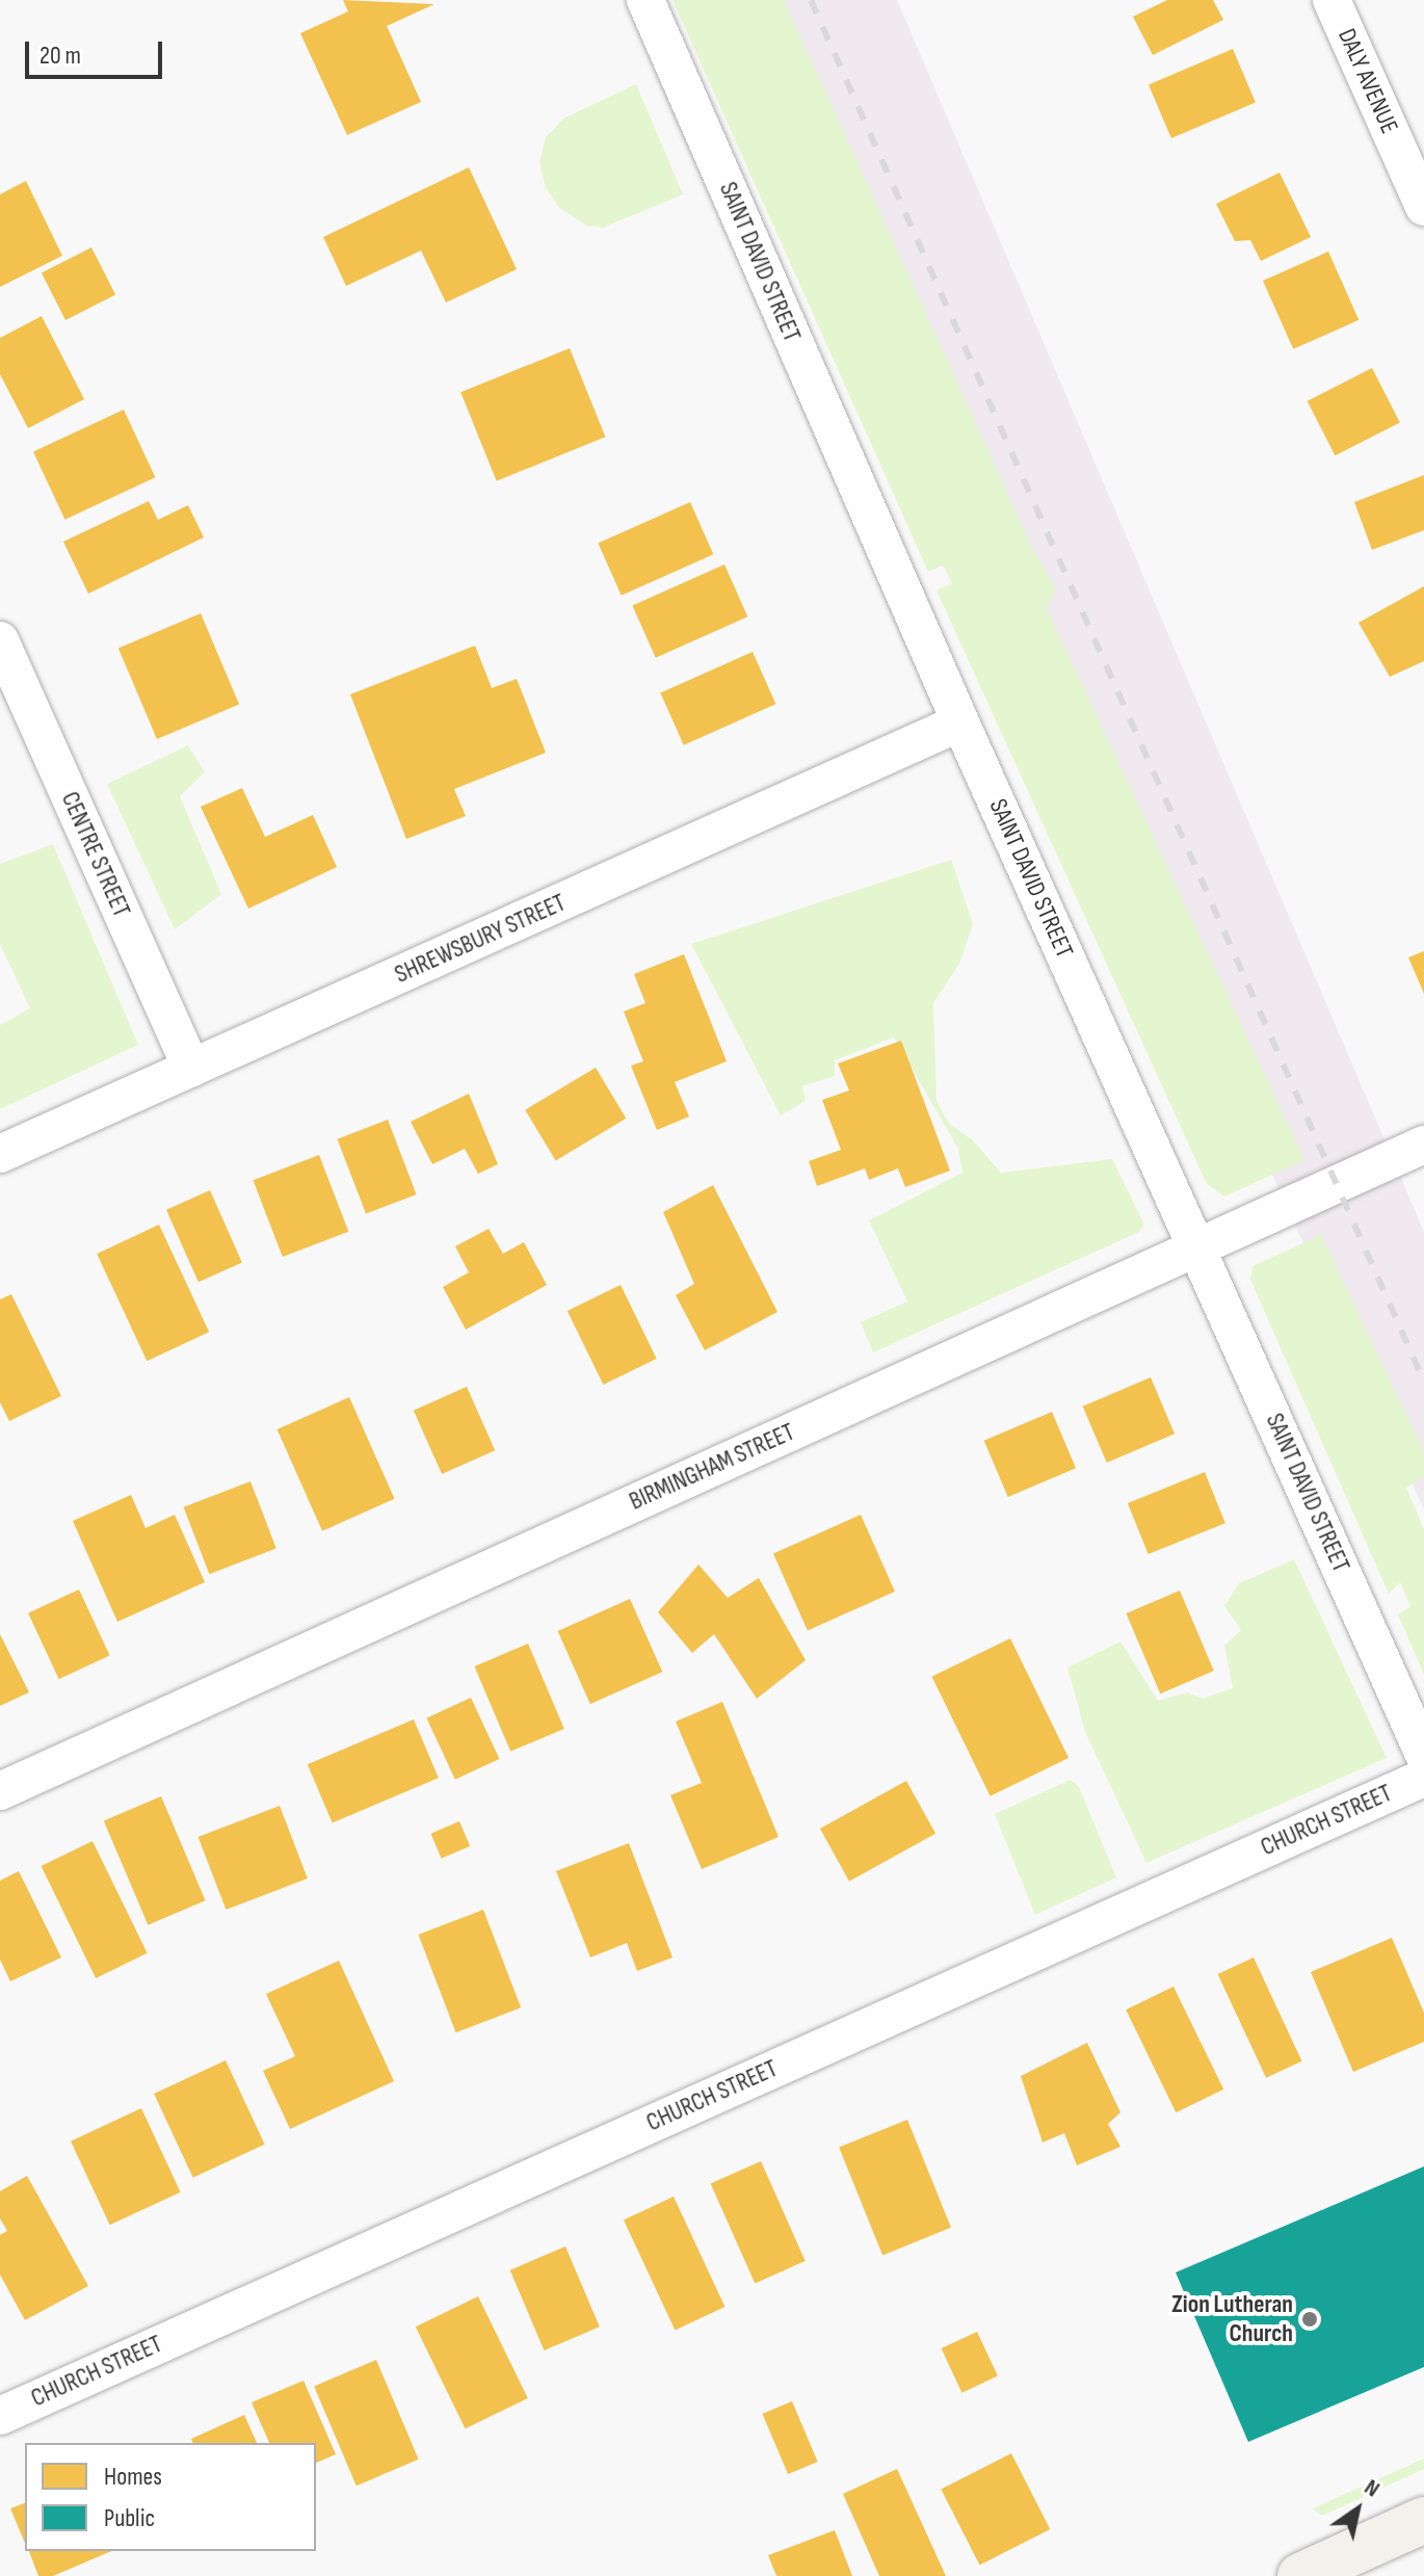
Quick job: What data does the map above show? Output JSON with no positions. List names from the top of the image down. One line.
{"streets":{"street":["DALY AVENUE","SAINT DAVID STREET","CENTRE STREET","SHREWSBURY STREET","BIRMINGHAM STREET","CHURCH STREET"]},"crossings":[["SAINT DAVID STREET","SHREWSBURY STREET"],["SAINT DAVID STREET","BIRMINGHAM STREET"],["CENTRE STREET","SHREWSBURY STREET"]],"places":["Zion Lutheran Church"],"legend":["Homes","Public"],"scale_bar":"20 m","north":"top right"}
